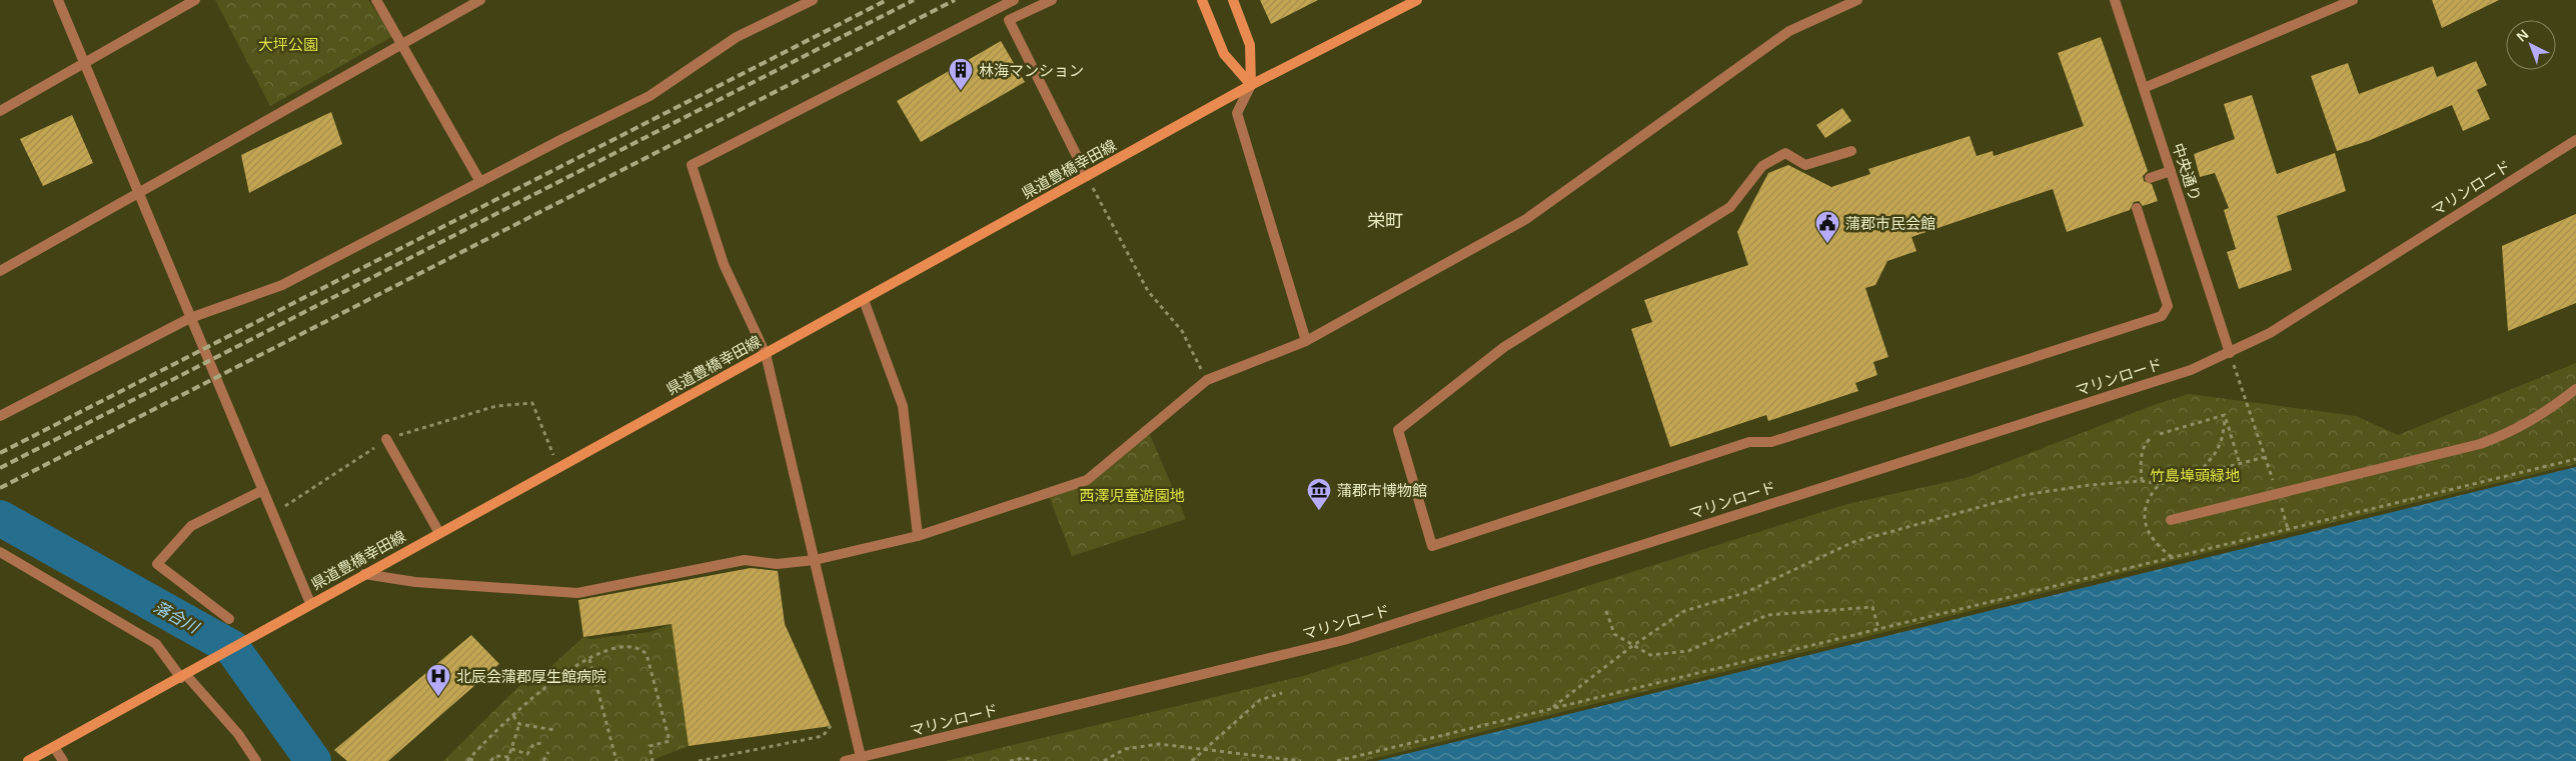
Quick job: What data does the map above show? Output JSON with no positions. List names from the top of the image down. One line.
{"streets":{"main road":["県道豊橋幸田線"],"street":["中央通り","マリンロード"]},"crossings":[["中央通り","マリンロード"]],"districts":["栄町"],"water":["落合川"],"parks":["大坪公園","竹島埠頭緑地","西澤児童遊園地"],"places":{"building":["林海マンション"],"public building":["蒲郡市民会館"],"museum":["蒲郡市博物館"],"hospital":["北辰会蒲郡厚生館病院"]},"north":"top left"}
